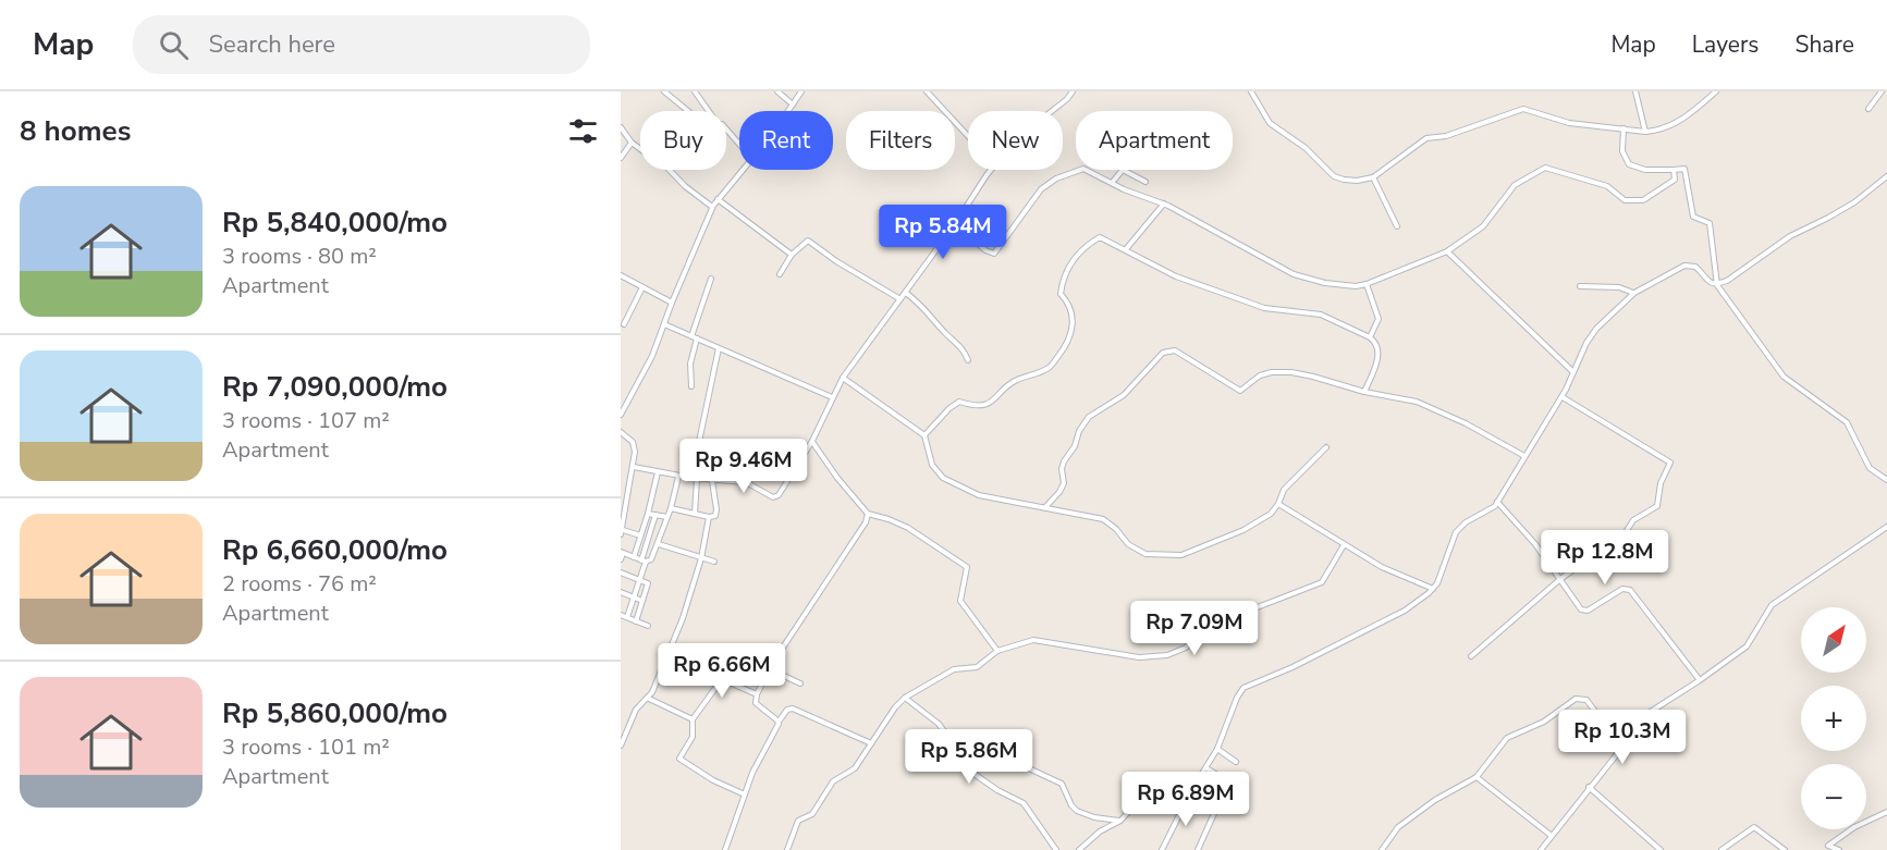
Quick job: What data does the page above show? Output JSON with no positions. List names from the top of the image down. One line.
{"north":"top right","page":{"header":"Map","search":"Search here","nav":["Map","Layers","Share"],"heading":"8 homes","chip":["Buy","Rent","Filters","New","Apartment"],"list":[{"name":"Rp 5,840,000/mo","note":"3 rooms · 80 m² · Apartment"},{"name":"Rp 7,090,000/mo","note":"3 rooms · 107 m² · Apartment"},{"name":"Rp 6,660,000/mo","note":"2 rooms · 76 m² · Apartment"},{"name":"Rp 5,860,000/mo","note":"3 rooms · 101 m² · Apartment"}],"price":["Rp 5.84M","Rp 9.46M","Rp 12.8M","Rp 7.09M","Rp 6.66M","Rp 10.3M","Rp 5.86M","Rp 6.89M"],"map_buttons":["+","−"]}}
